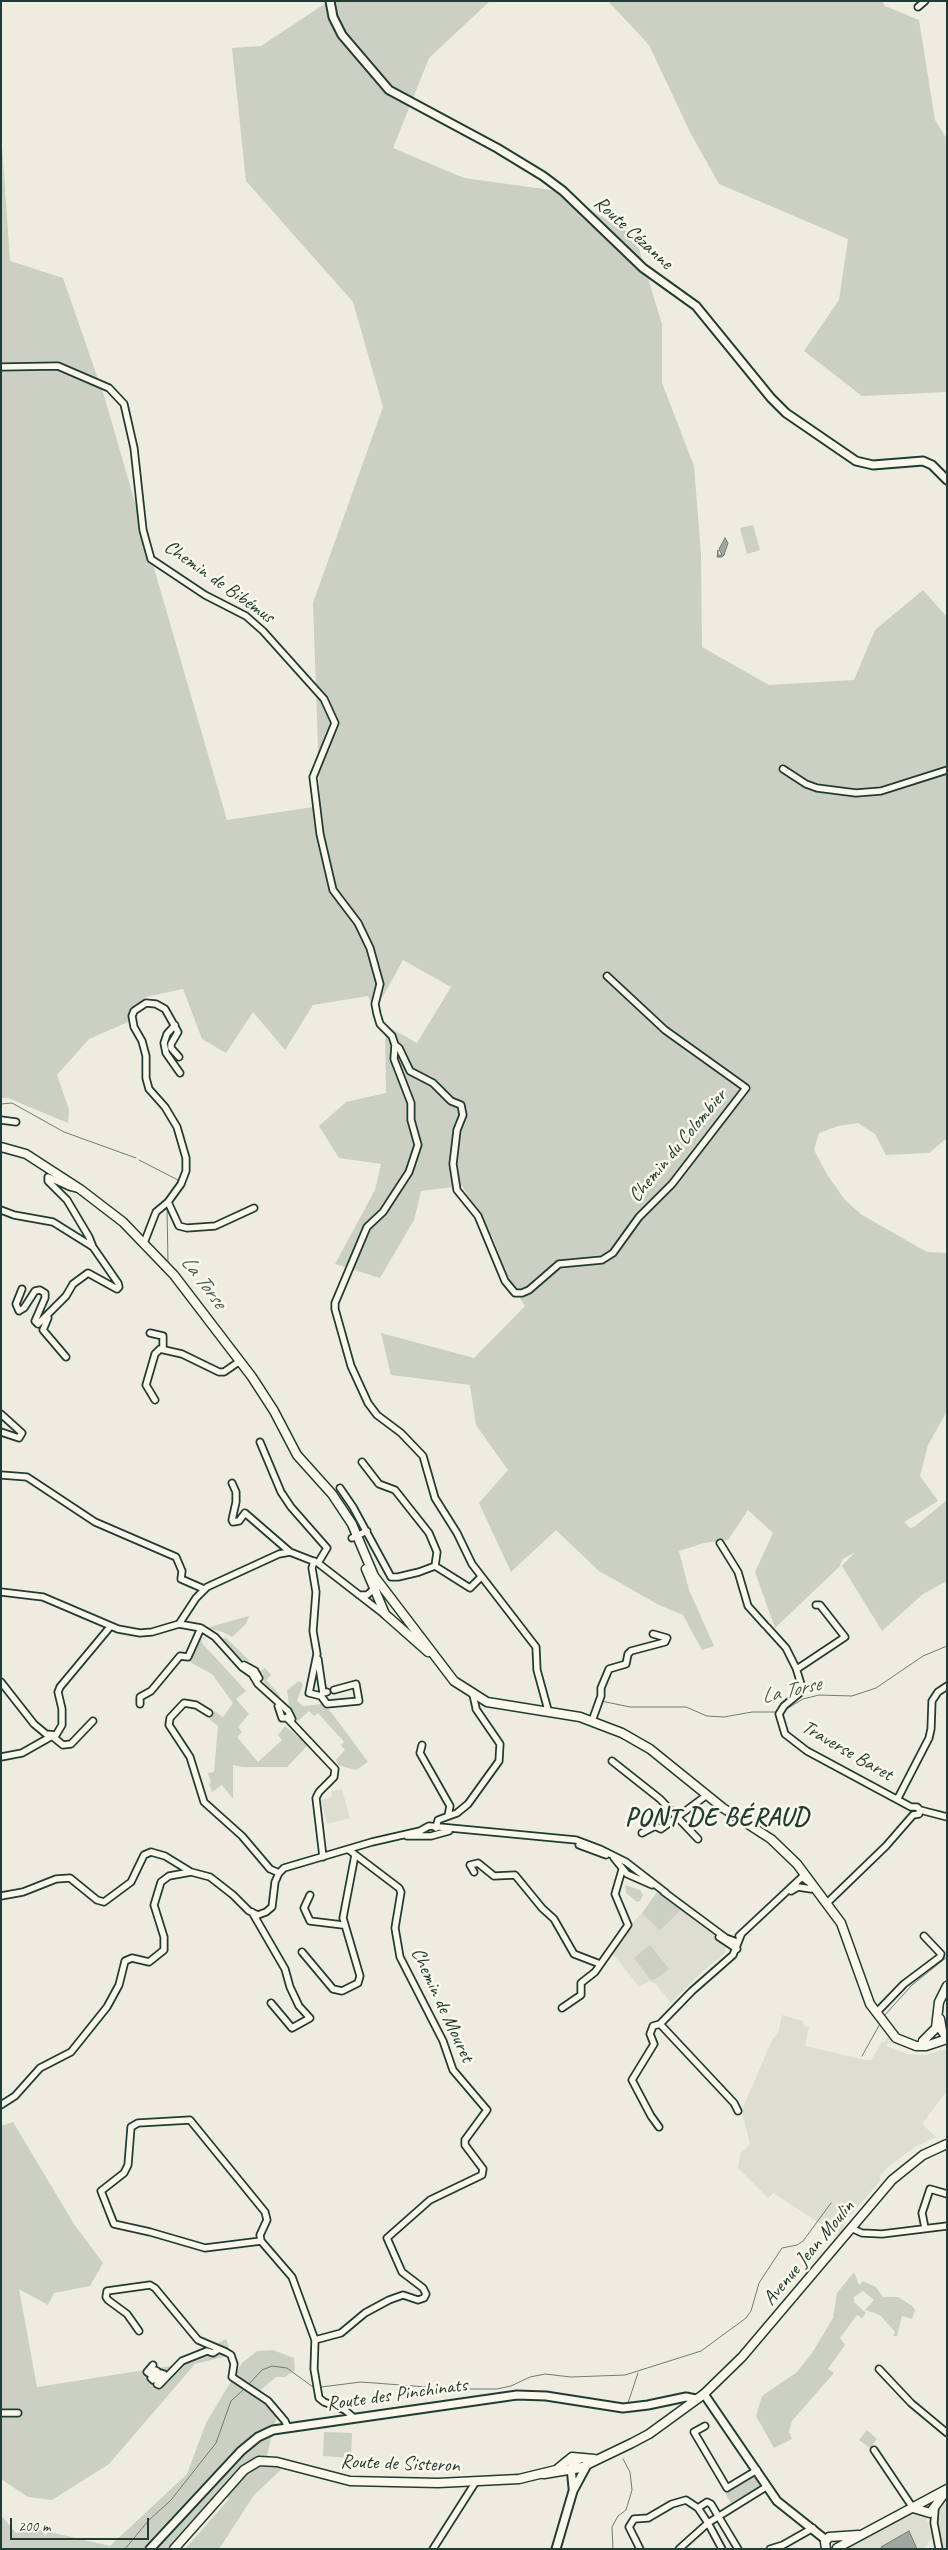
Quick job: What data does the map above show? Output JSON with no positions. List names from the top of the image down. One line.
{"streets":{"main road":["Avenue Jean Moulin","Route de Sisteron"],"street":["Route Cézanne","Chemin de Bibémus","Chemin du Colombier","Traverse Baret","Chemin de Mouret","Route des Pinchinats"]},"crossings":[["Chemin de Bibémus","Chemin du Colombier"],["Avenue Jean Moulin","Route de Sisteron"],["Route des Pinchinats","Route de Sisteron"]],"districts":["PONT DE BÉRAUD"],"water":["La Torse"],"scale_bar":"200 m"}
